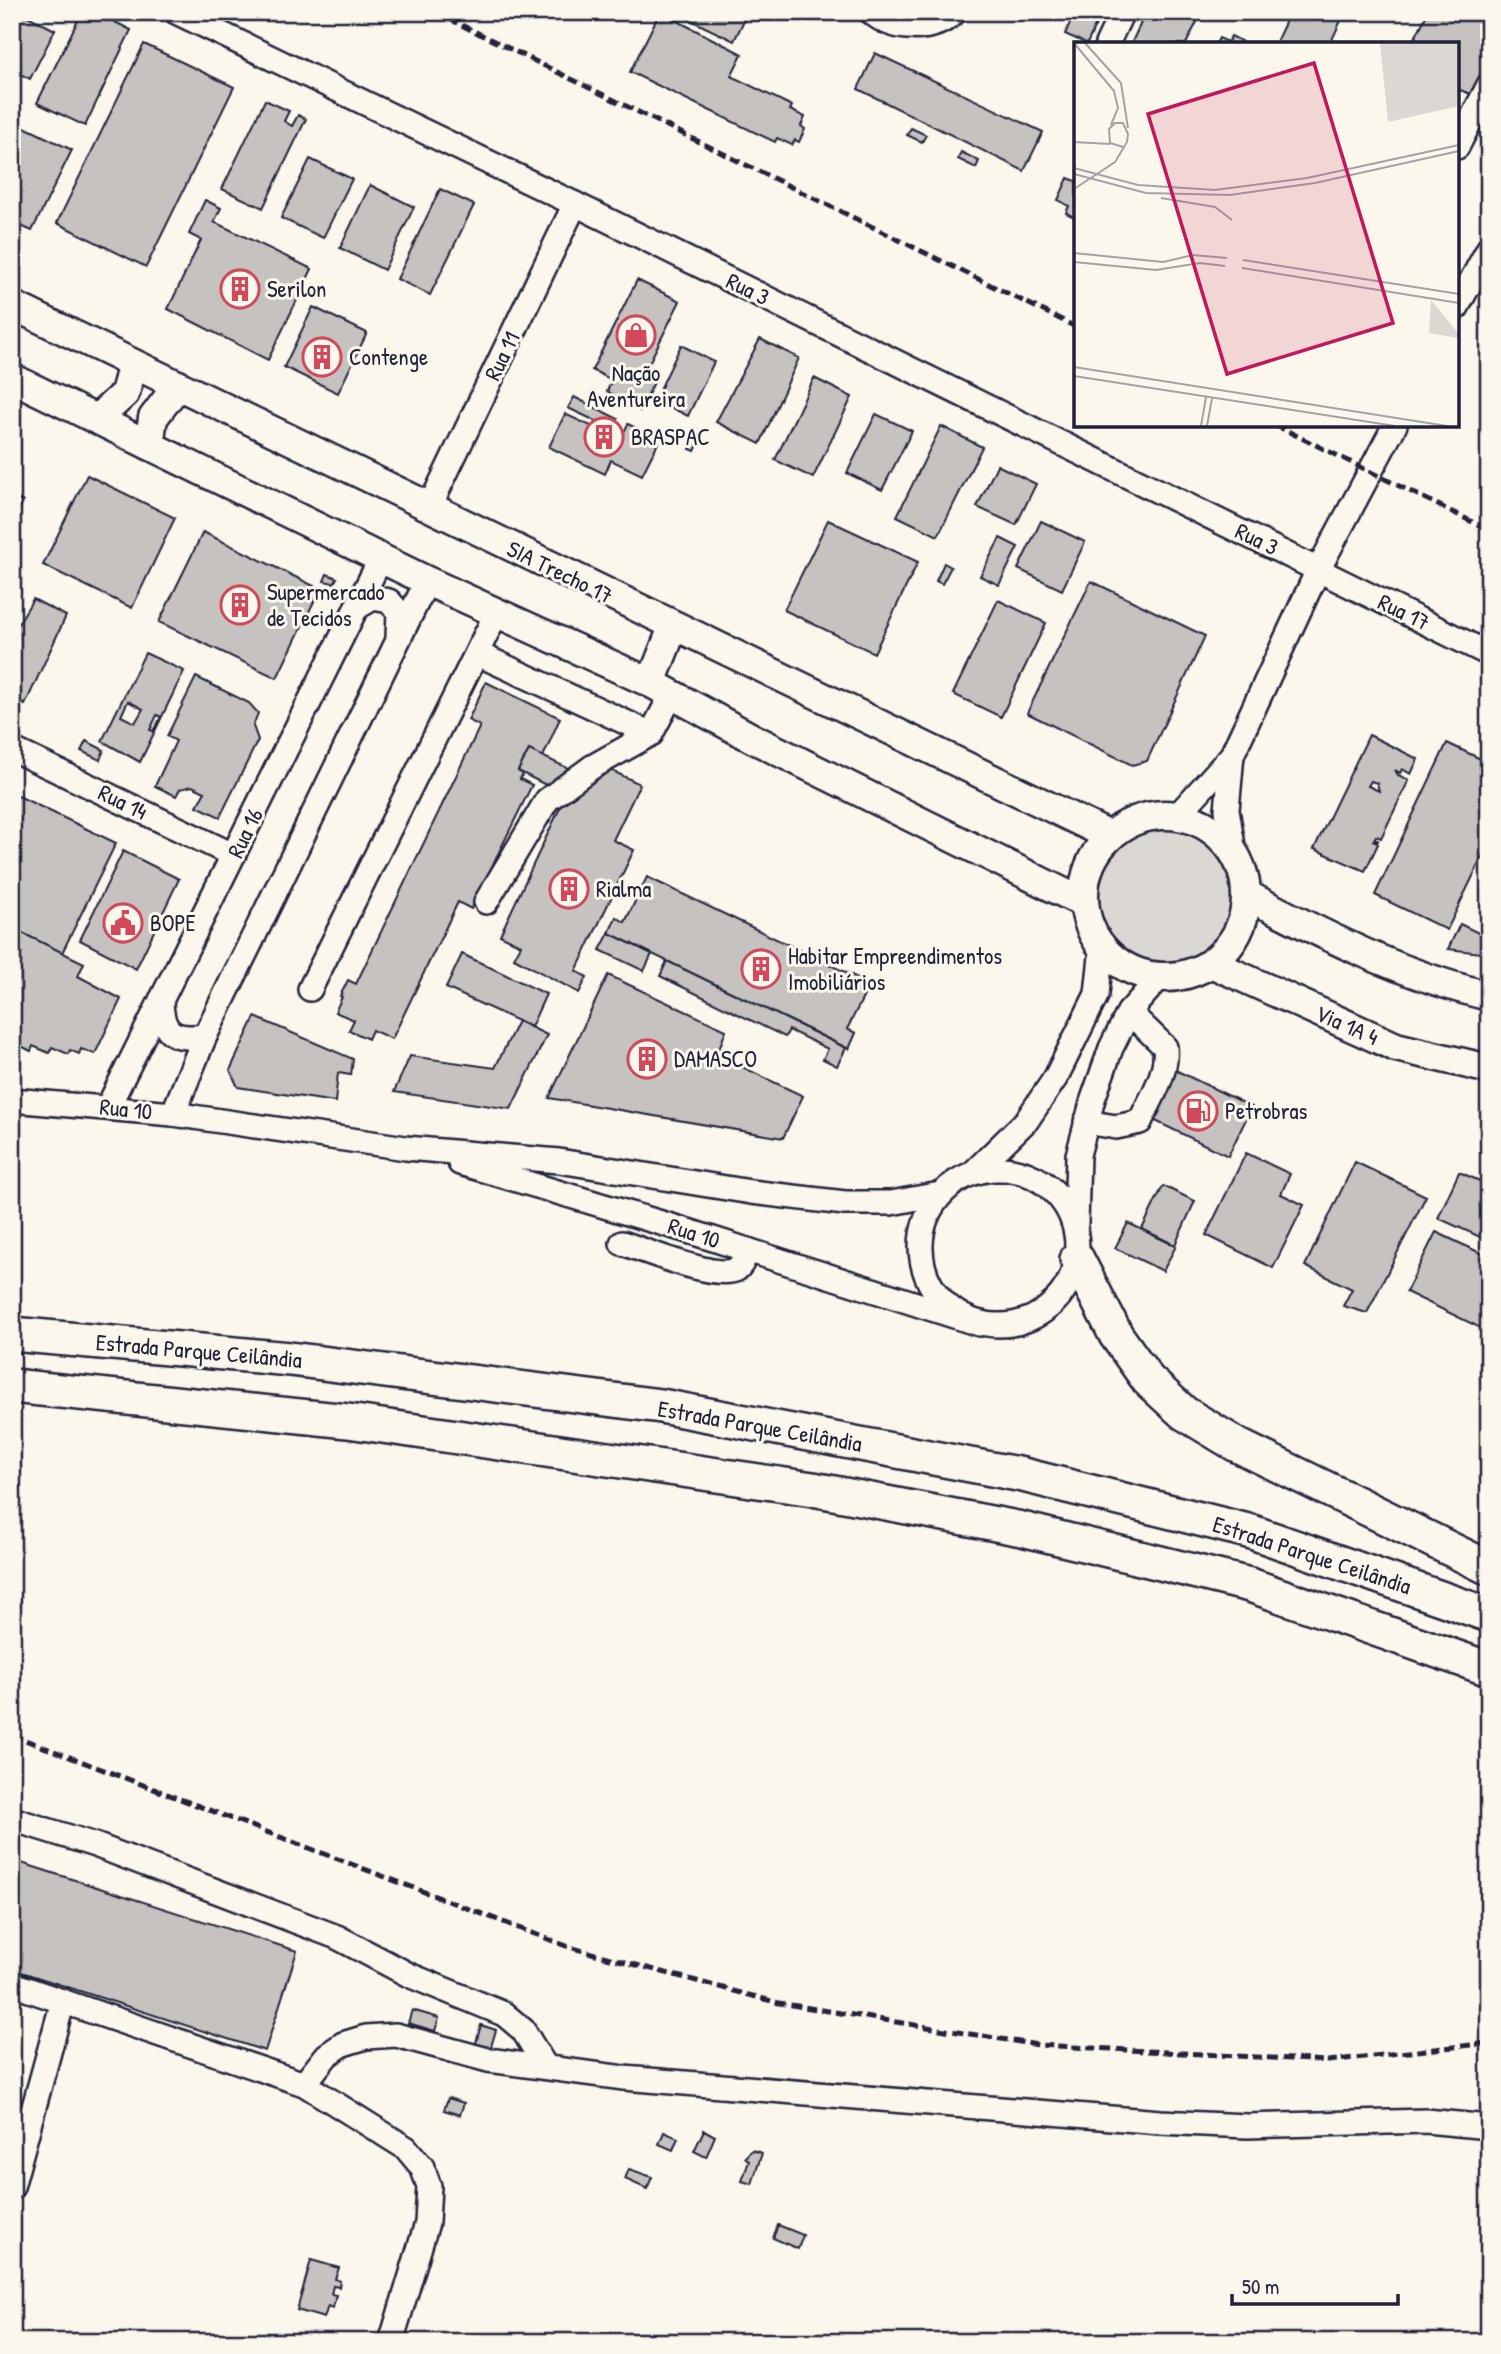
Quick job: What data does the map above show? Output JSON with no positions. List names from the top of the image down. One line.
{"streets":{"highway":["Estrada Parque Ceilândia"],"main road":["SIA Trecho 17","Via 1A 4"],"street":["Rua 3","Rua 11","Rua 17","Rua 14","Rua 16","Rua 10"]},"crossings":[["Rua 3","Rua 11"],["Rua 3","Rua 17"],["Rua 11","SIA Trecho 17"],["SIA Trecho 17","Via 1A 4"],["Rua 14","Rua 16"],["Rua 16","Rua 10"]],"places":{"building":["Serilon","Contenge","BRASPAC","Supermercado de Tecidos","Rialma","Habitar Empreendimentos Imobiliários","DAMASCO"],"shop":["Nação Aventureira"],"public building":["BOPE"],"fuel station":["Petrobras"]},"scale_bar":"50 m"}
